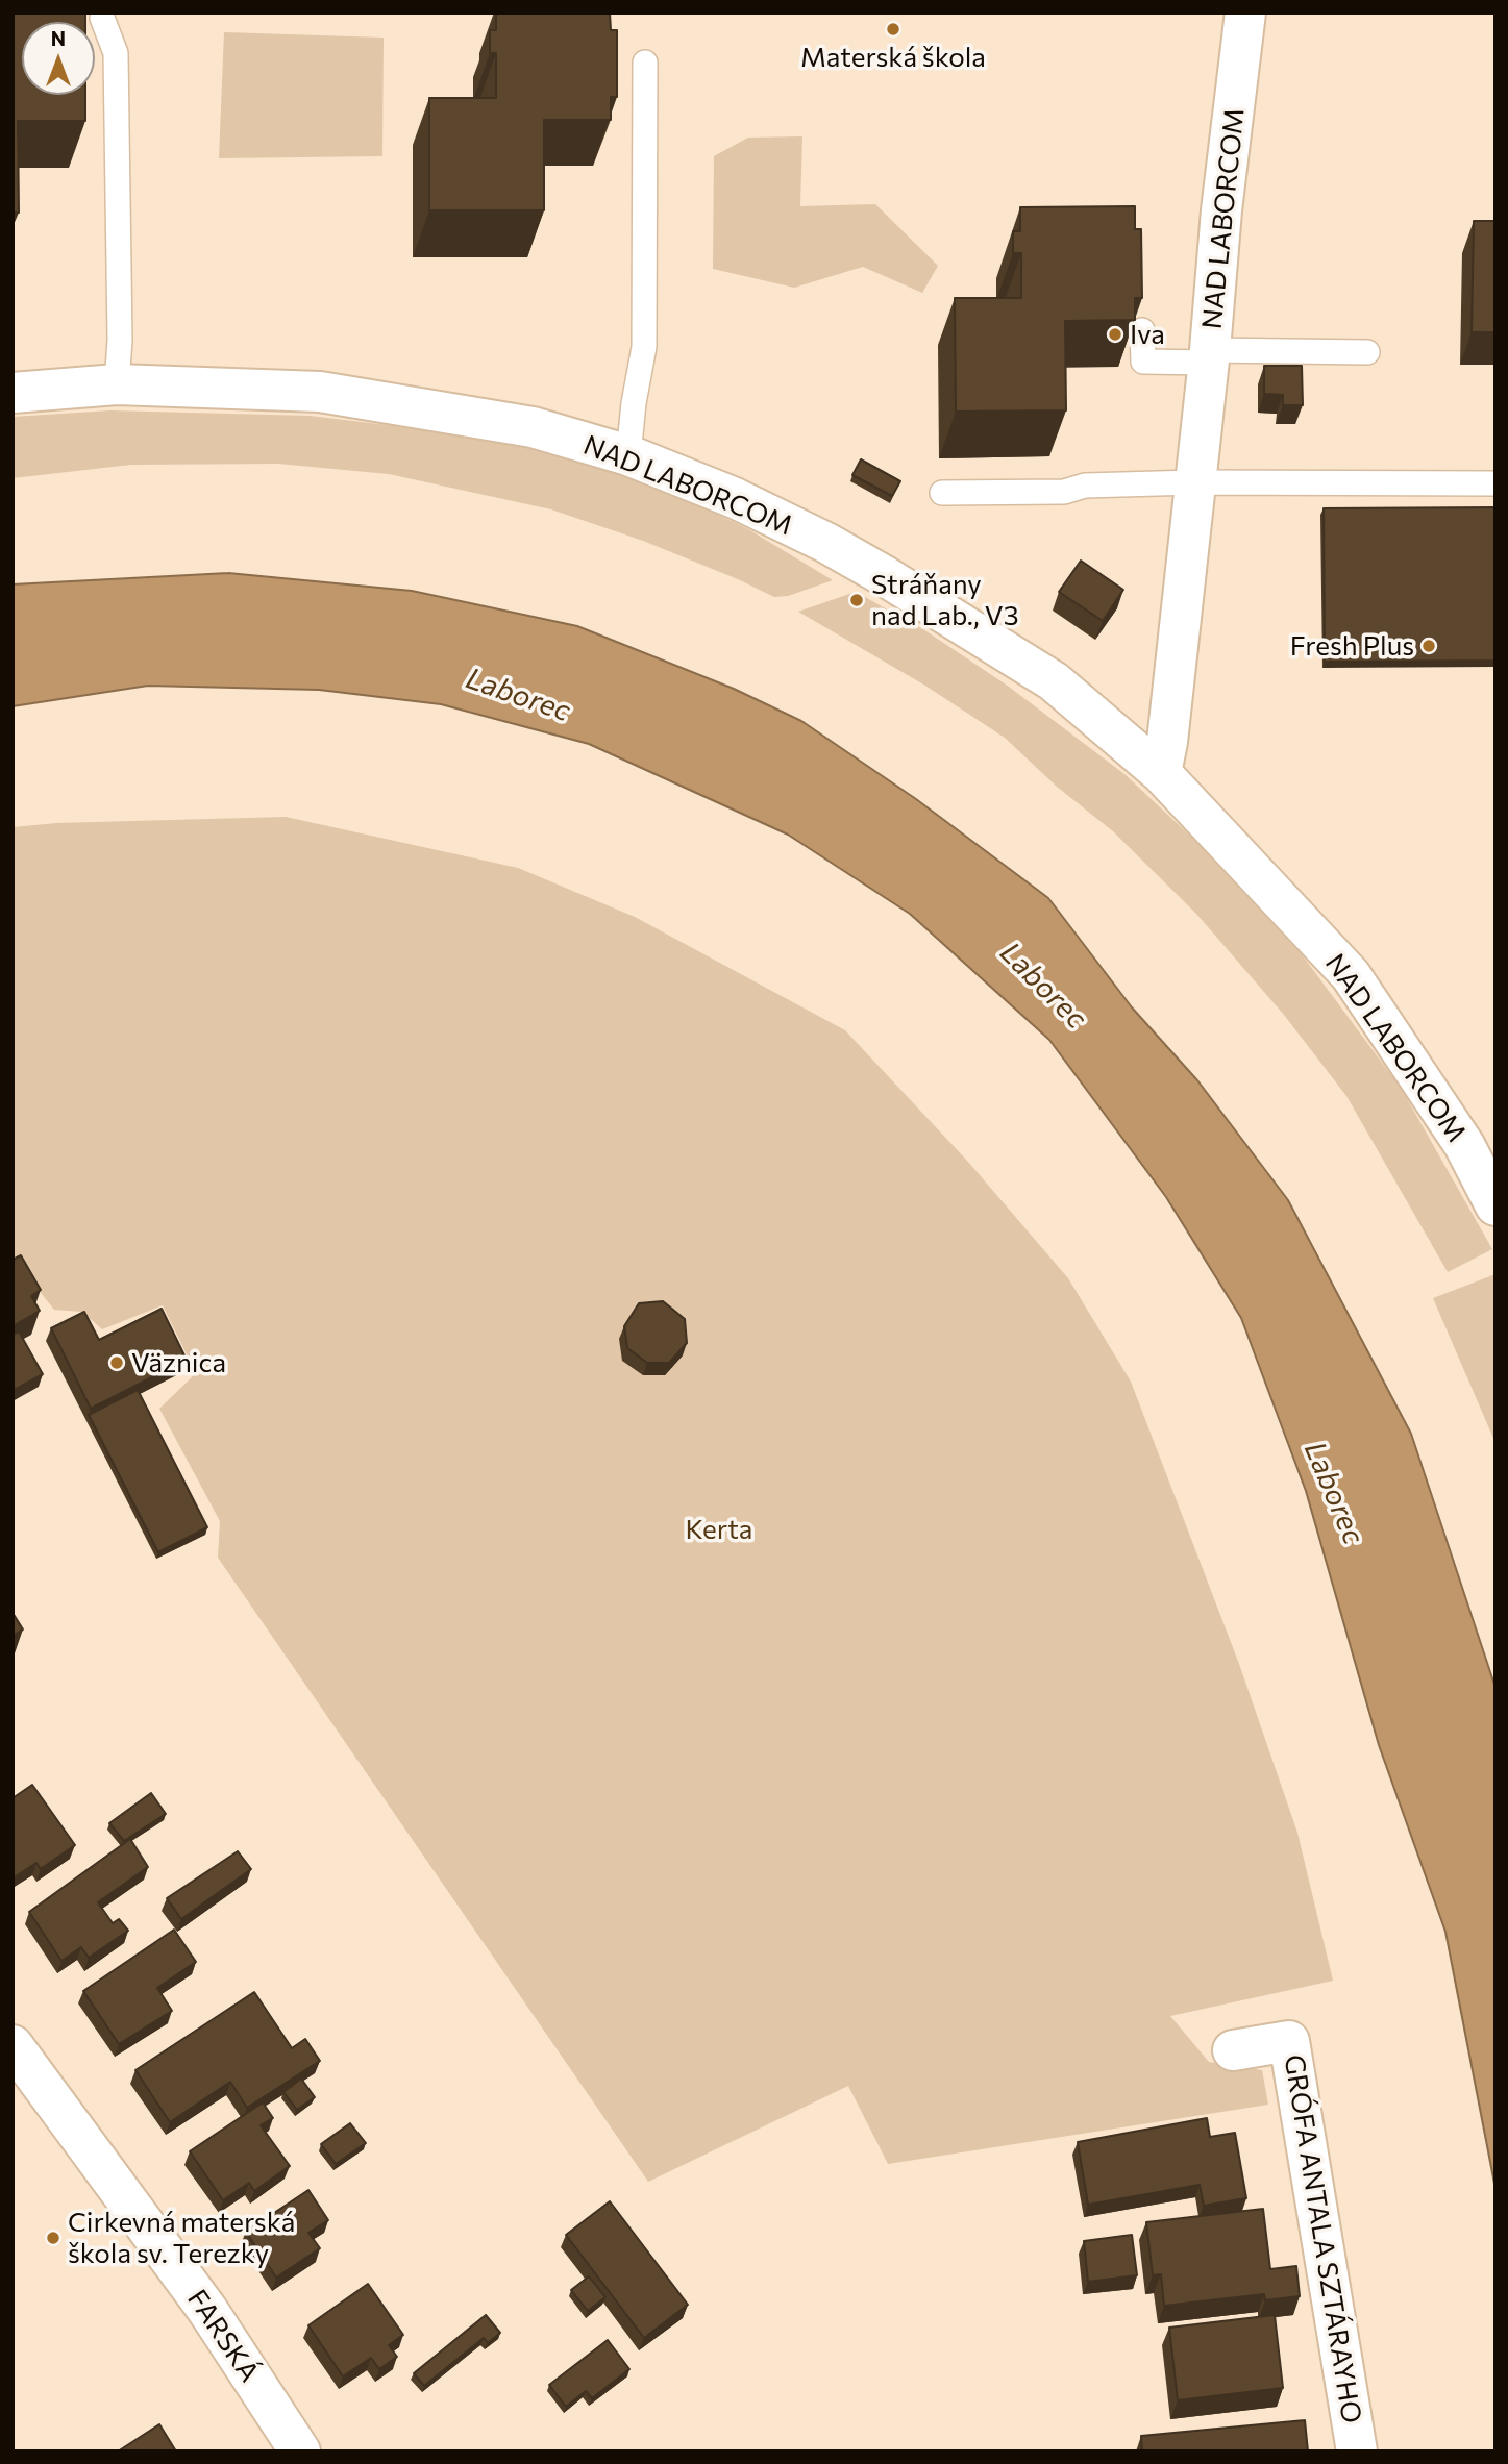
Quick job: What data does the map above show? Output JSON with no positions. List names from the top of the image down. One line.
{"streets":{"street":["NAD LABORCOM","GRÓFA ANTALA SZTÁRAYHO","FARSKÁ"]},"water":["Laborec"],"parks":["Kerta"],"places":["Materská škola","Iva","Stráňany nad Lab., V3","Fresh Plus","Väznica","Cirkevná materská škola sv. Terezky"],"north":"top"}
